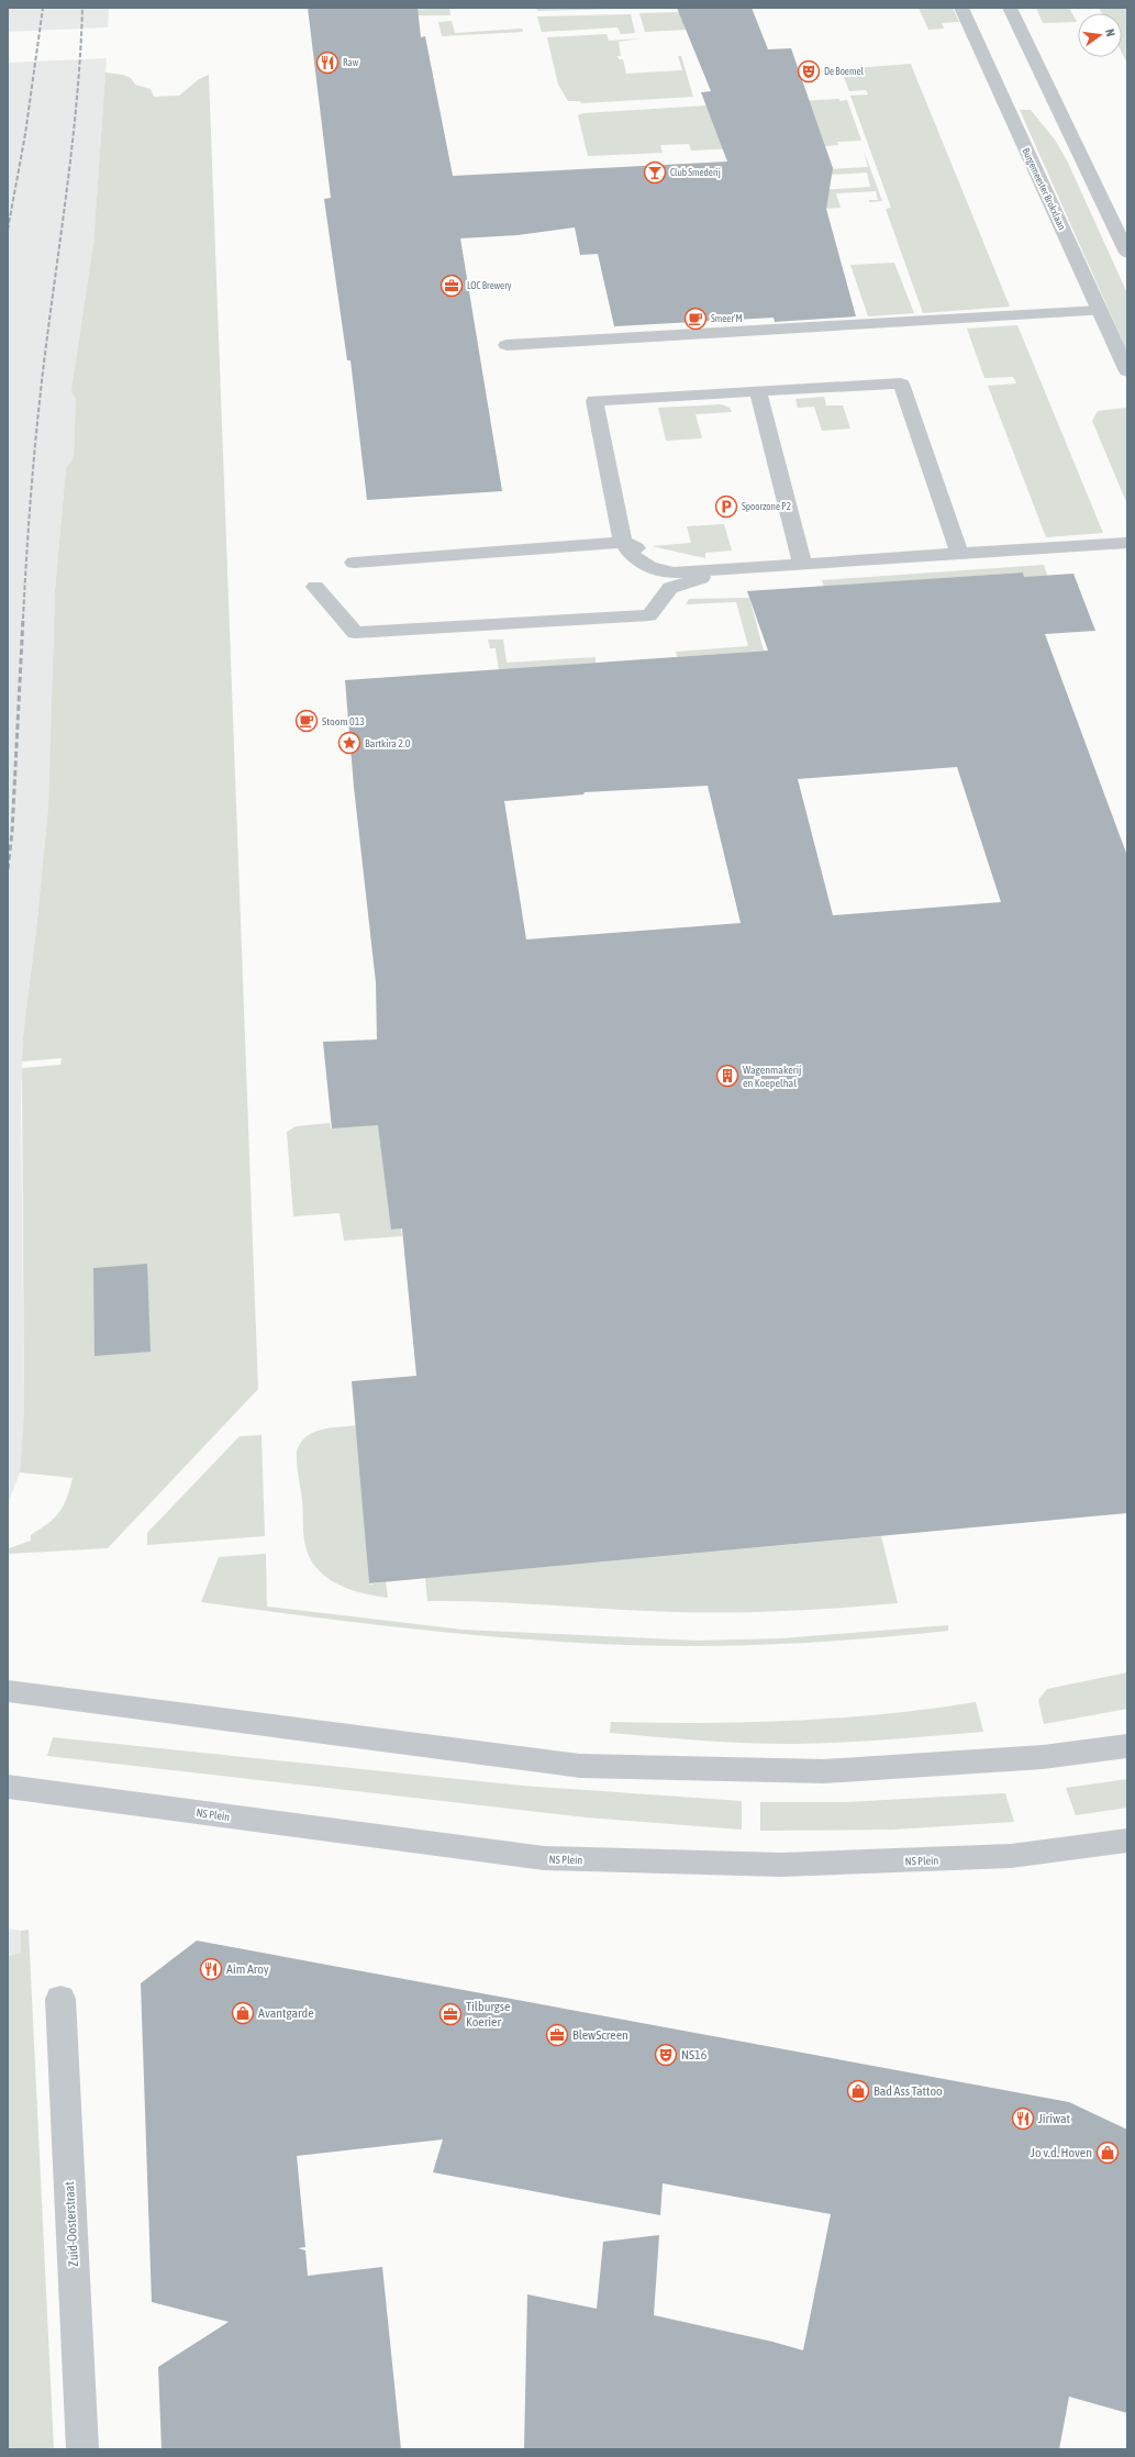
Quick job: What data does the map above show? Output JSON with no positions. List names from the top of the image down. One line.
{"streets":{"street":["Burgemeester Brokxlaan","NS Plein","Zuid-Oosterstraat"]},"places":{"restaurant":["Raw","Aim Aroy","Jiriwat"],"theatre":["De Boemel","NS16"],"bar":["Club Smederij"],"office":["LOC Brewery","Tilburgse Koerier","BlewScreen"],"cafe":["Smeer'M","Stoom 013"],"parking":["Spoorzone P2"],"place":["Bartkira 2.0"],"building":["Wagenmakerij en Koepelhal"],"shop":["Avantgarde","Bad Ass Tattoo","Jo v.d. Hoven"]},"north":"right"}
